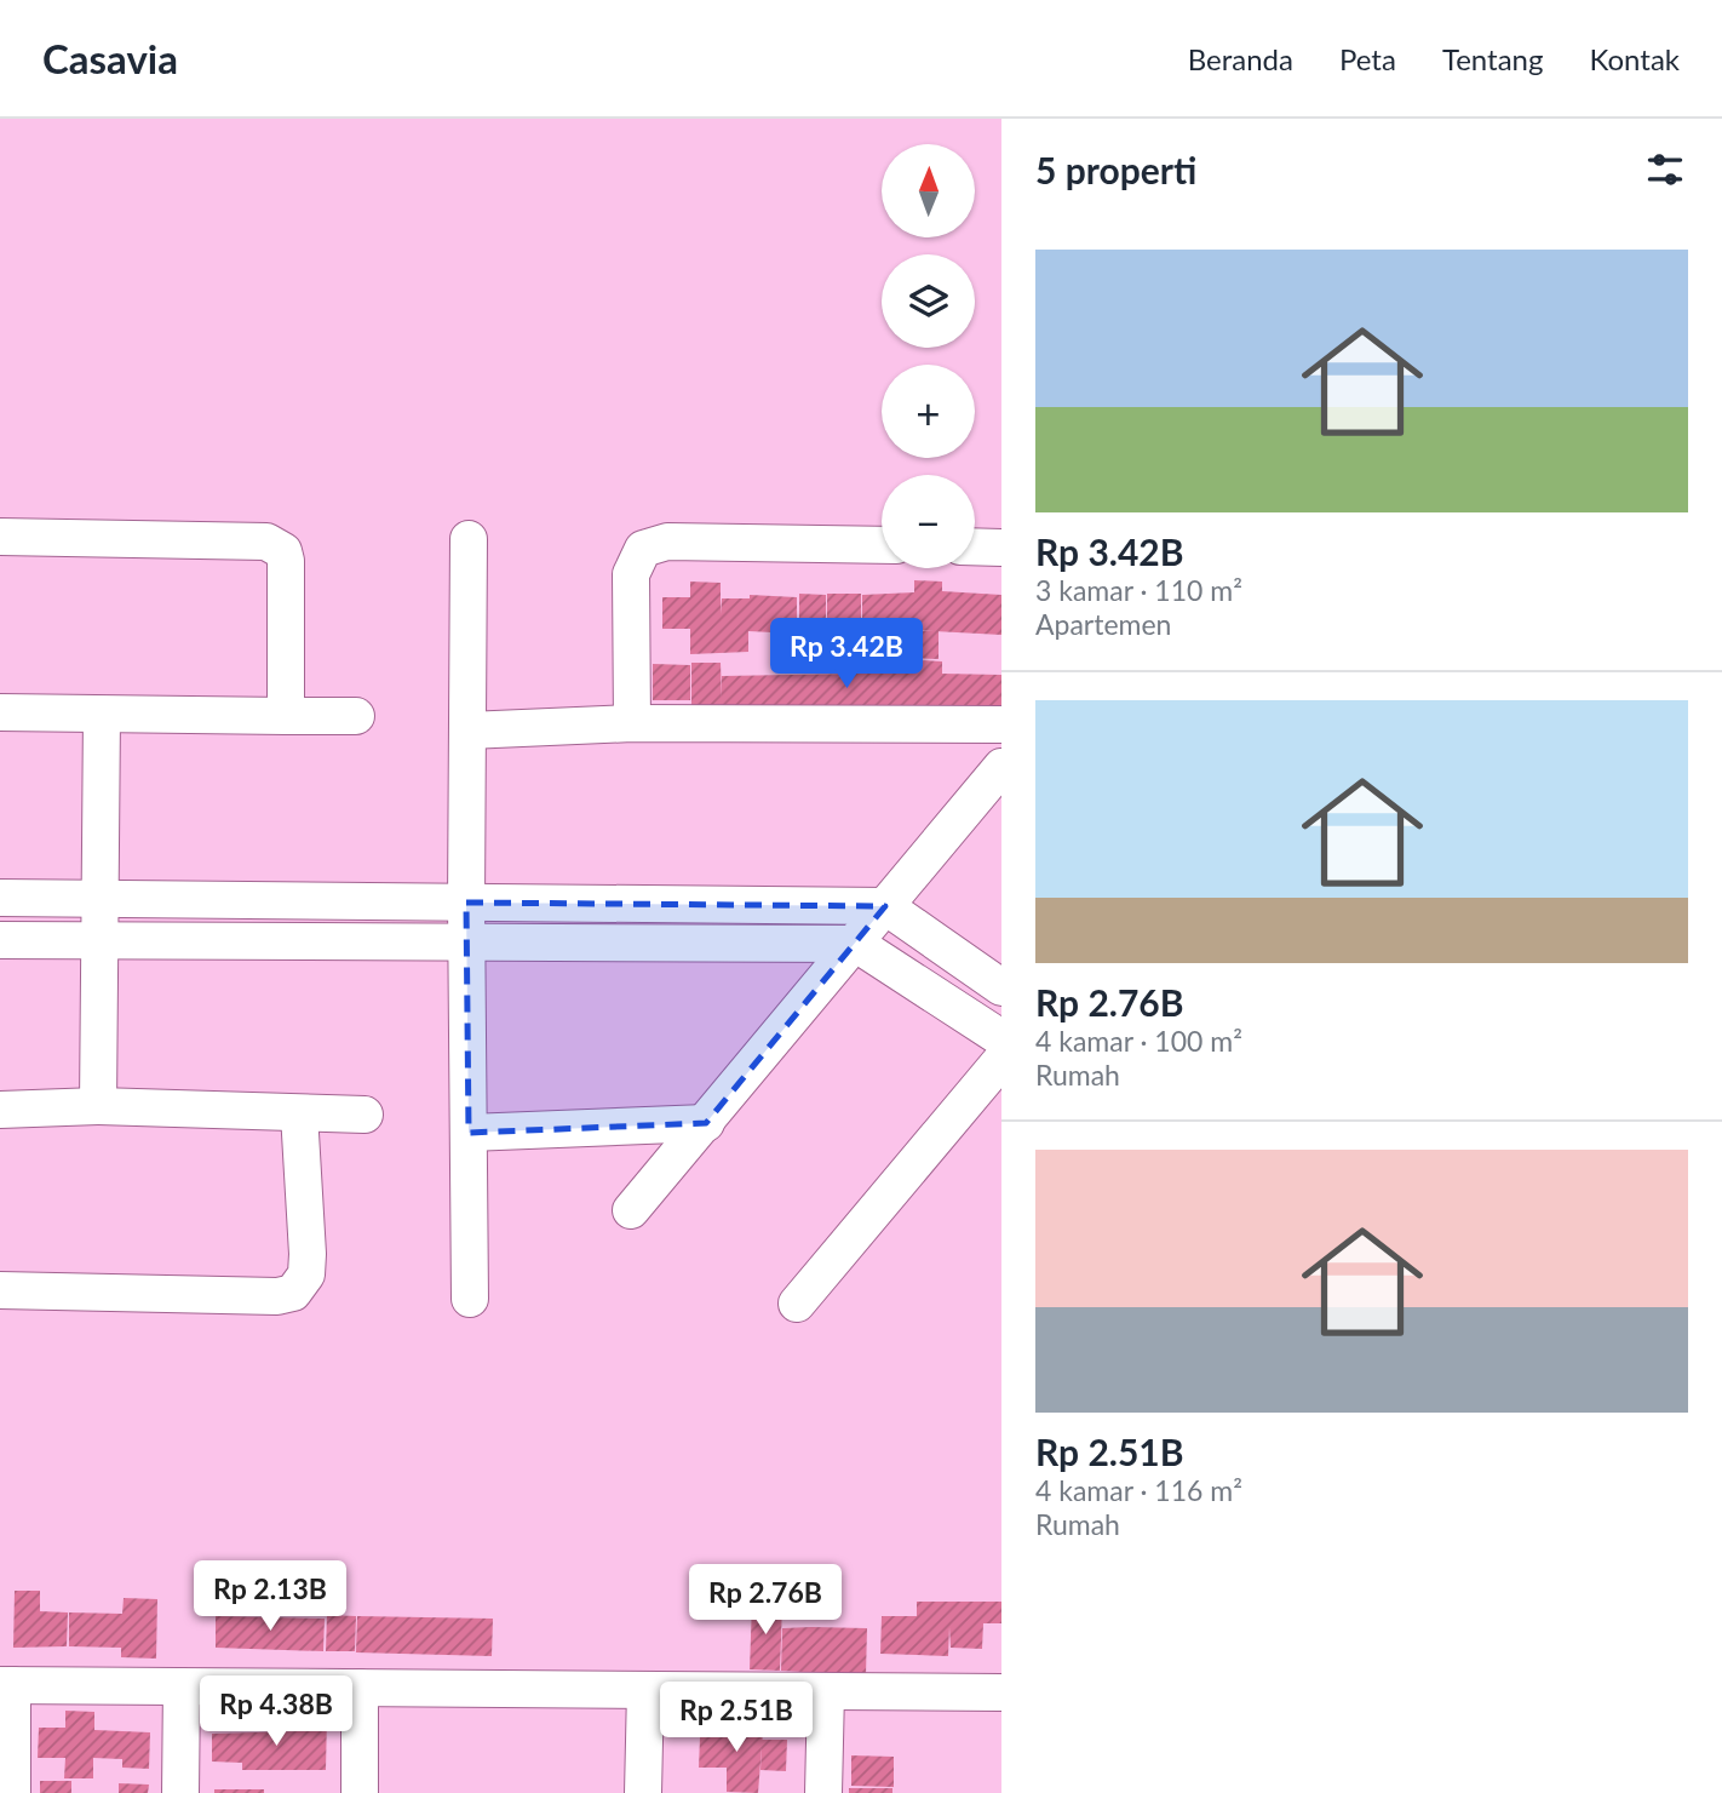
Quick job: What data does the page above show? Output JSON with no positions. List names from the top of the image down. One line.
{"north":"top","page":{"header":"Casavia","nav":["Beranda","Peta","Tentang","Kontak"],"heading":"5 properti","map_buttons":["+","−"],"list":[{"name":"Rp 3.42B","note":"3 kamar · 110 m² · Apartemen"},{"name":"Rp 2.76B","note":"4 kamar · 100 m² · Rumah"},{"name":"Rp 2.51B","note":"4 kamar · 116 m² · Rumah"}],"price":["Rp 3.42B","Rp 2.13B","Rp 2.76B","Rp 4.38B","Rp 2.51B"]}}
